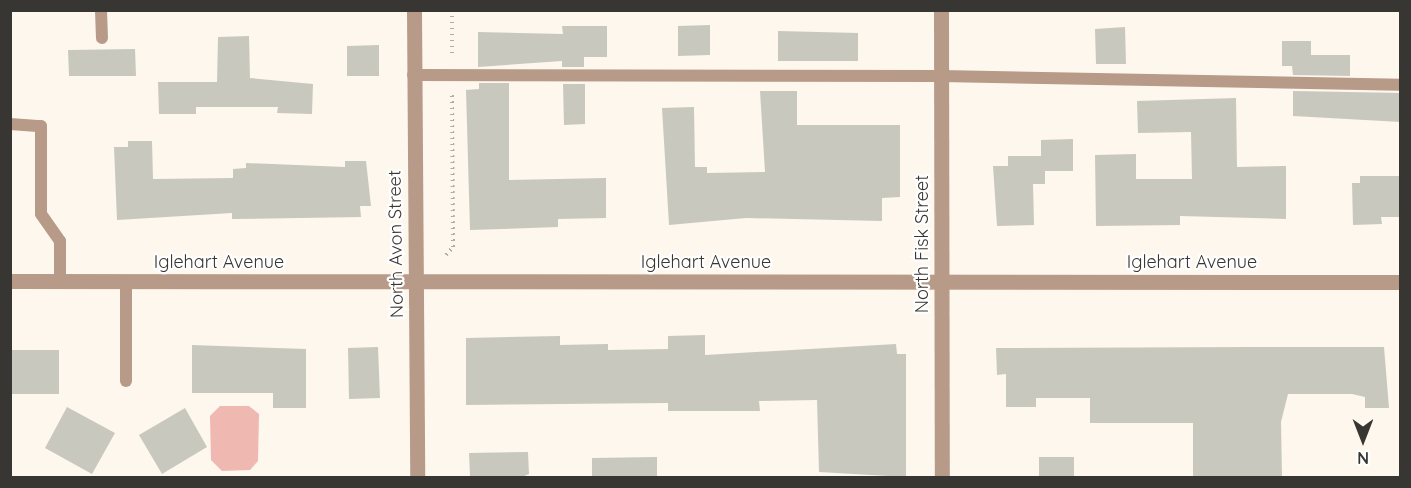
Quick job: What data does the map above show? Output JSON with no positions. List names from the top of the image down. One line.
{"streets":{"street":["North Avon Street","North Fisk Street","Iglehart Avenue"]},"crossings":[["North Avon Street","Iglehart Avenue"],["North Fisk Street","Iglehart Avenue"]],"north":"bottom"}
